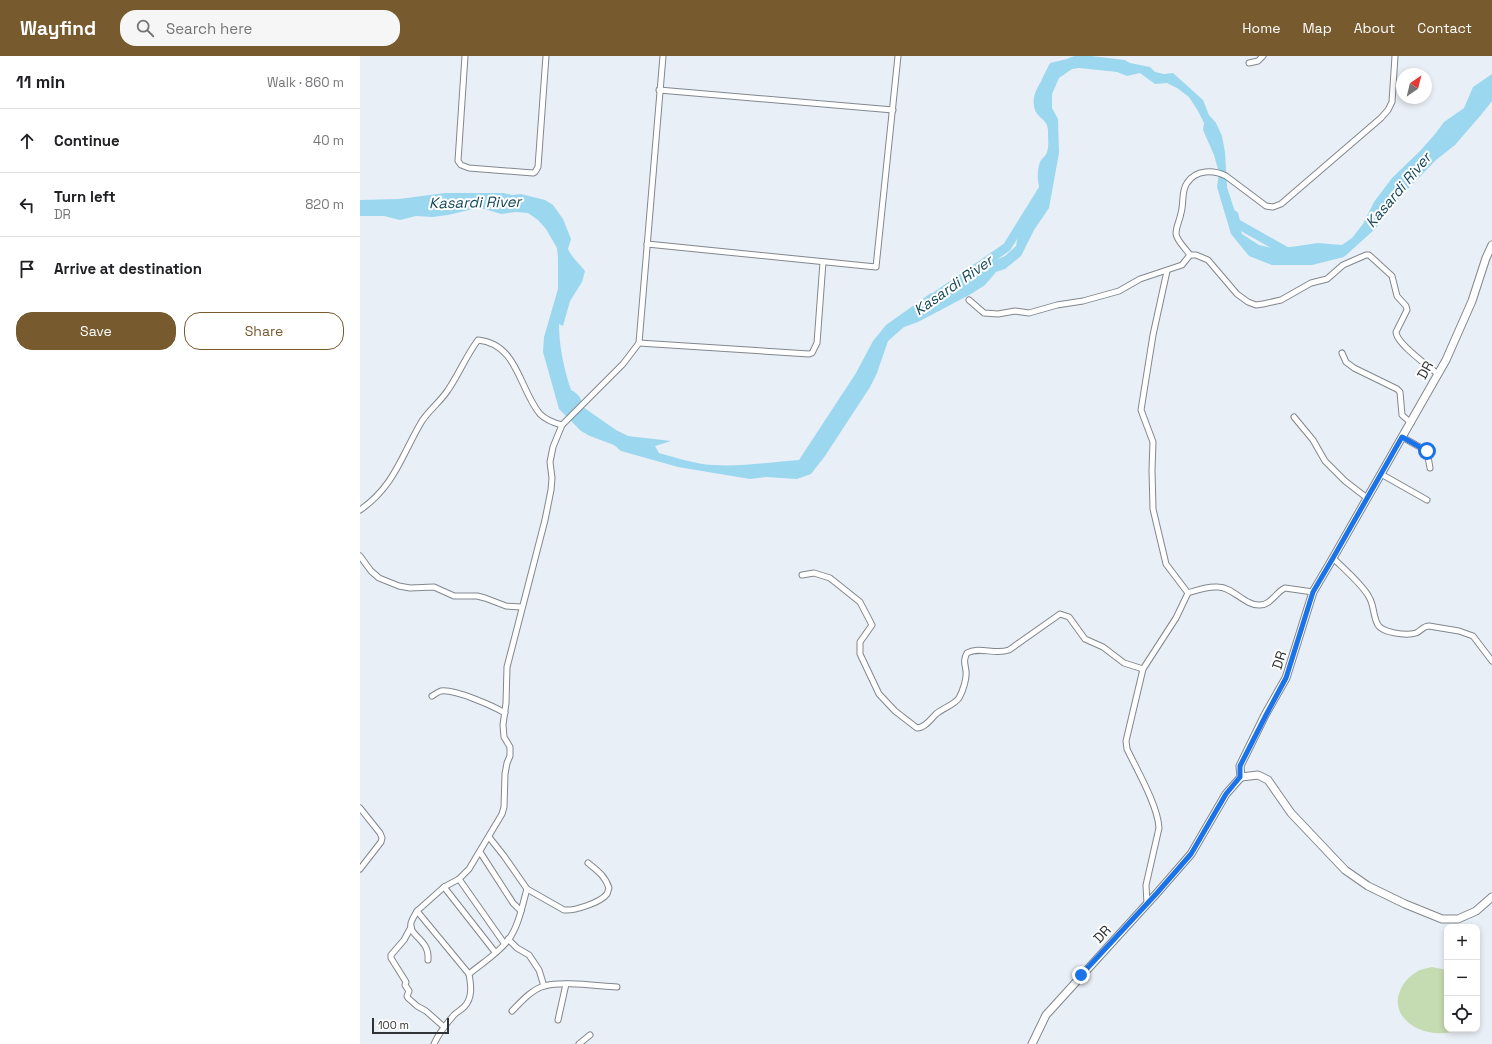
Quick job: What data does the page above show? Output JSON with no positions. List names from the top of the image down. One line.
{"streets":{"main road":["DR"]},"water":["Kasardi River"],"scale_bar":"100 m","north":"top right","page":{"header":"Wayfind","search":"Search here","nav":["Home","Map","About","Contact"],"heading":["11 min","Walk · 860 m"],"list":[["Continue","40 m"],["Turn left","DR","820 m"],"Arrive at destination"],"buttons":["Save","Share"],"map_buttons":["+","−"],"scale":"100 m"}}
